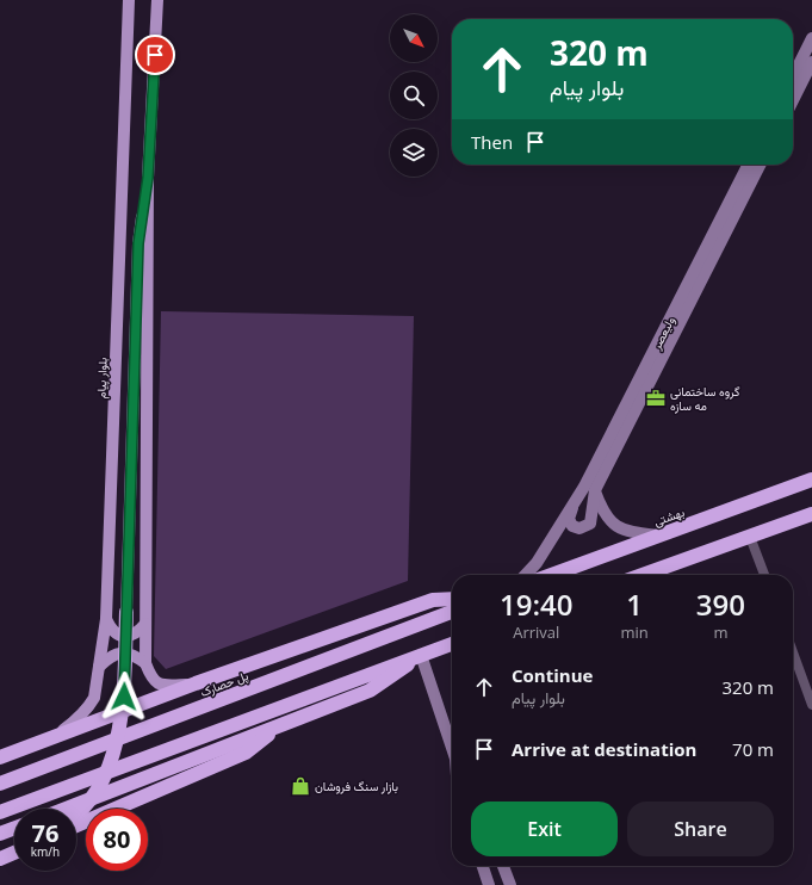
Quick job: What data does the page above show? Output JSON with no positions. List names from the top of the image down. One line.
{"streets":{"highway":["بهشتی","پل حصارک"],"main road":["ولیعصر","بلوار پیام"]},"places":{"office":["گروه ساختمانی مه سازه"],"shop":["بازار سنگ فروشان"]},"north":"bottom right","page":{"turn":["320 m","بلوار پیام"],"then":"Then","eta":["19:40","Arrival","1","min","390","m"],"list":[{"name":"Continue","note":"بلوار پیام","value":"320 m"},{"name":"Arrive at destination","value":"70 m"}],"buttons":["Exit","Share"],"speed":"76 km/h","limit":"80"}}
